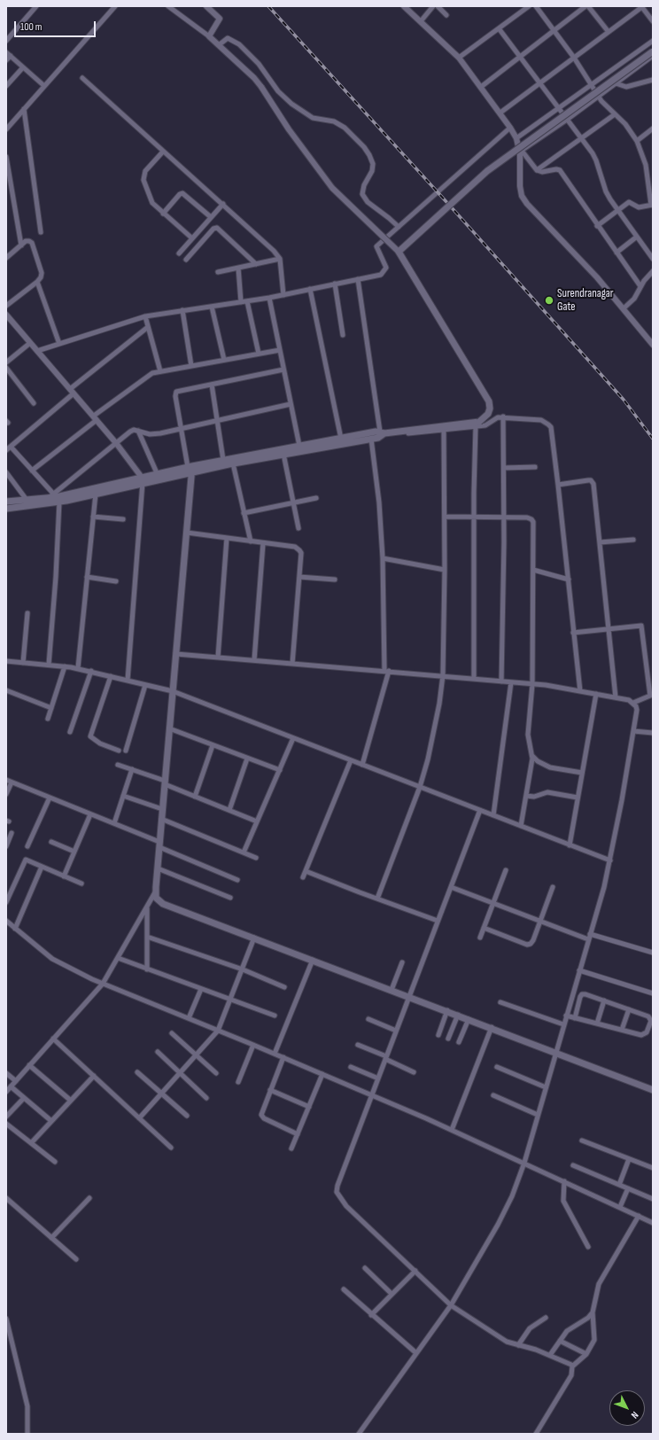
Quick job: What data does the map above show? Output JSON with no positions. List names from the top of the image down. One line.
{"places":["Surendranagar Gate"],"scale_bar":"100 m","north":"bottom right"}
